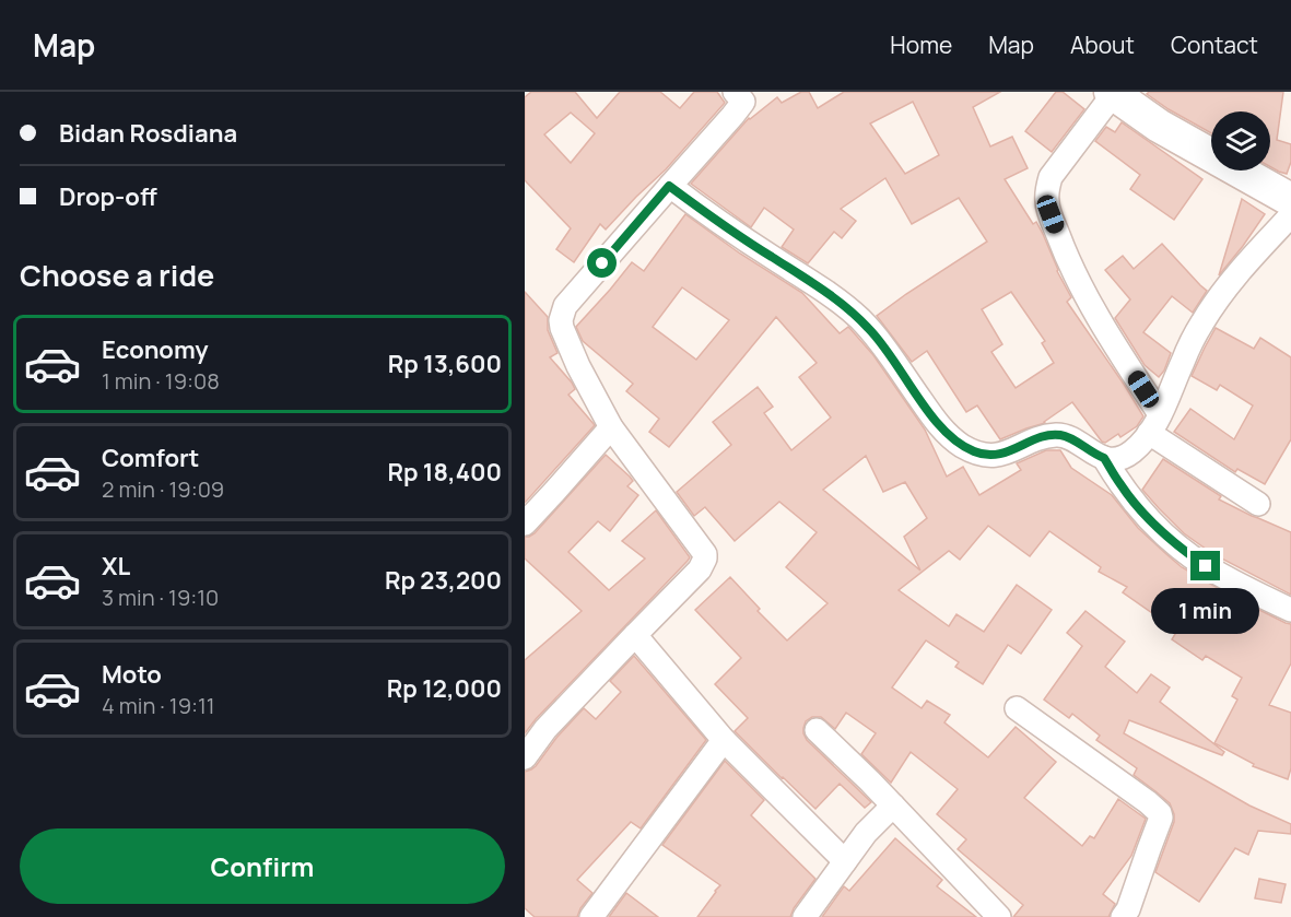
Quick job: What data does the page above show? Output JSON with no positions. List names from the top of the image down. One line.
{"page":{"header":"Map","nav":["Home","Map","About","Contact"],"banner":["Bidan Rosdiana","Drop-off"],"heading":"Choose a ride","list":[{"name":"Economy","note":"1 min · 19:08","value":"Rp 13,600"},{"name":"Comfort","note":"2 min · 19:09","value":"Rp 18,400"},{"name":"XL","note":"3 min · 19:10","value":"Rp 23,200"},{"name":"Moto","note":"4 min · 19:11","value":"Rp 12,000"}],"bubble":"1 min","buttons":"Confirm"}}
